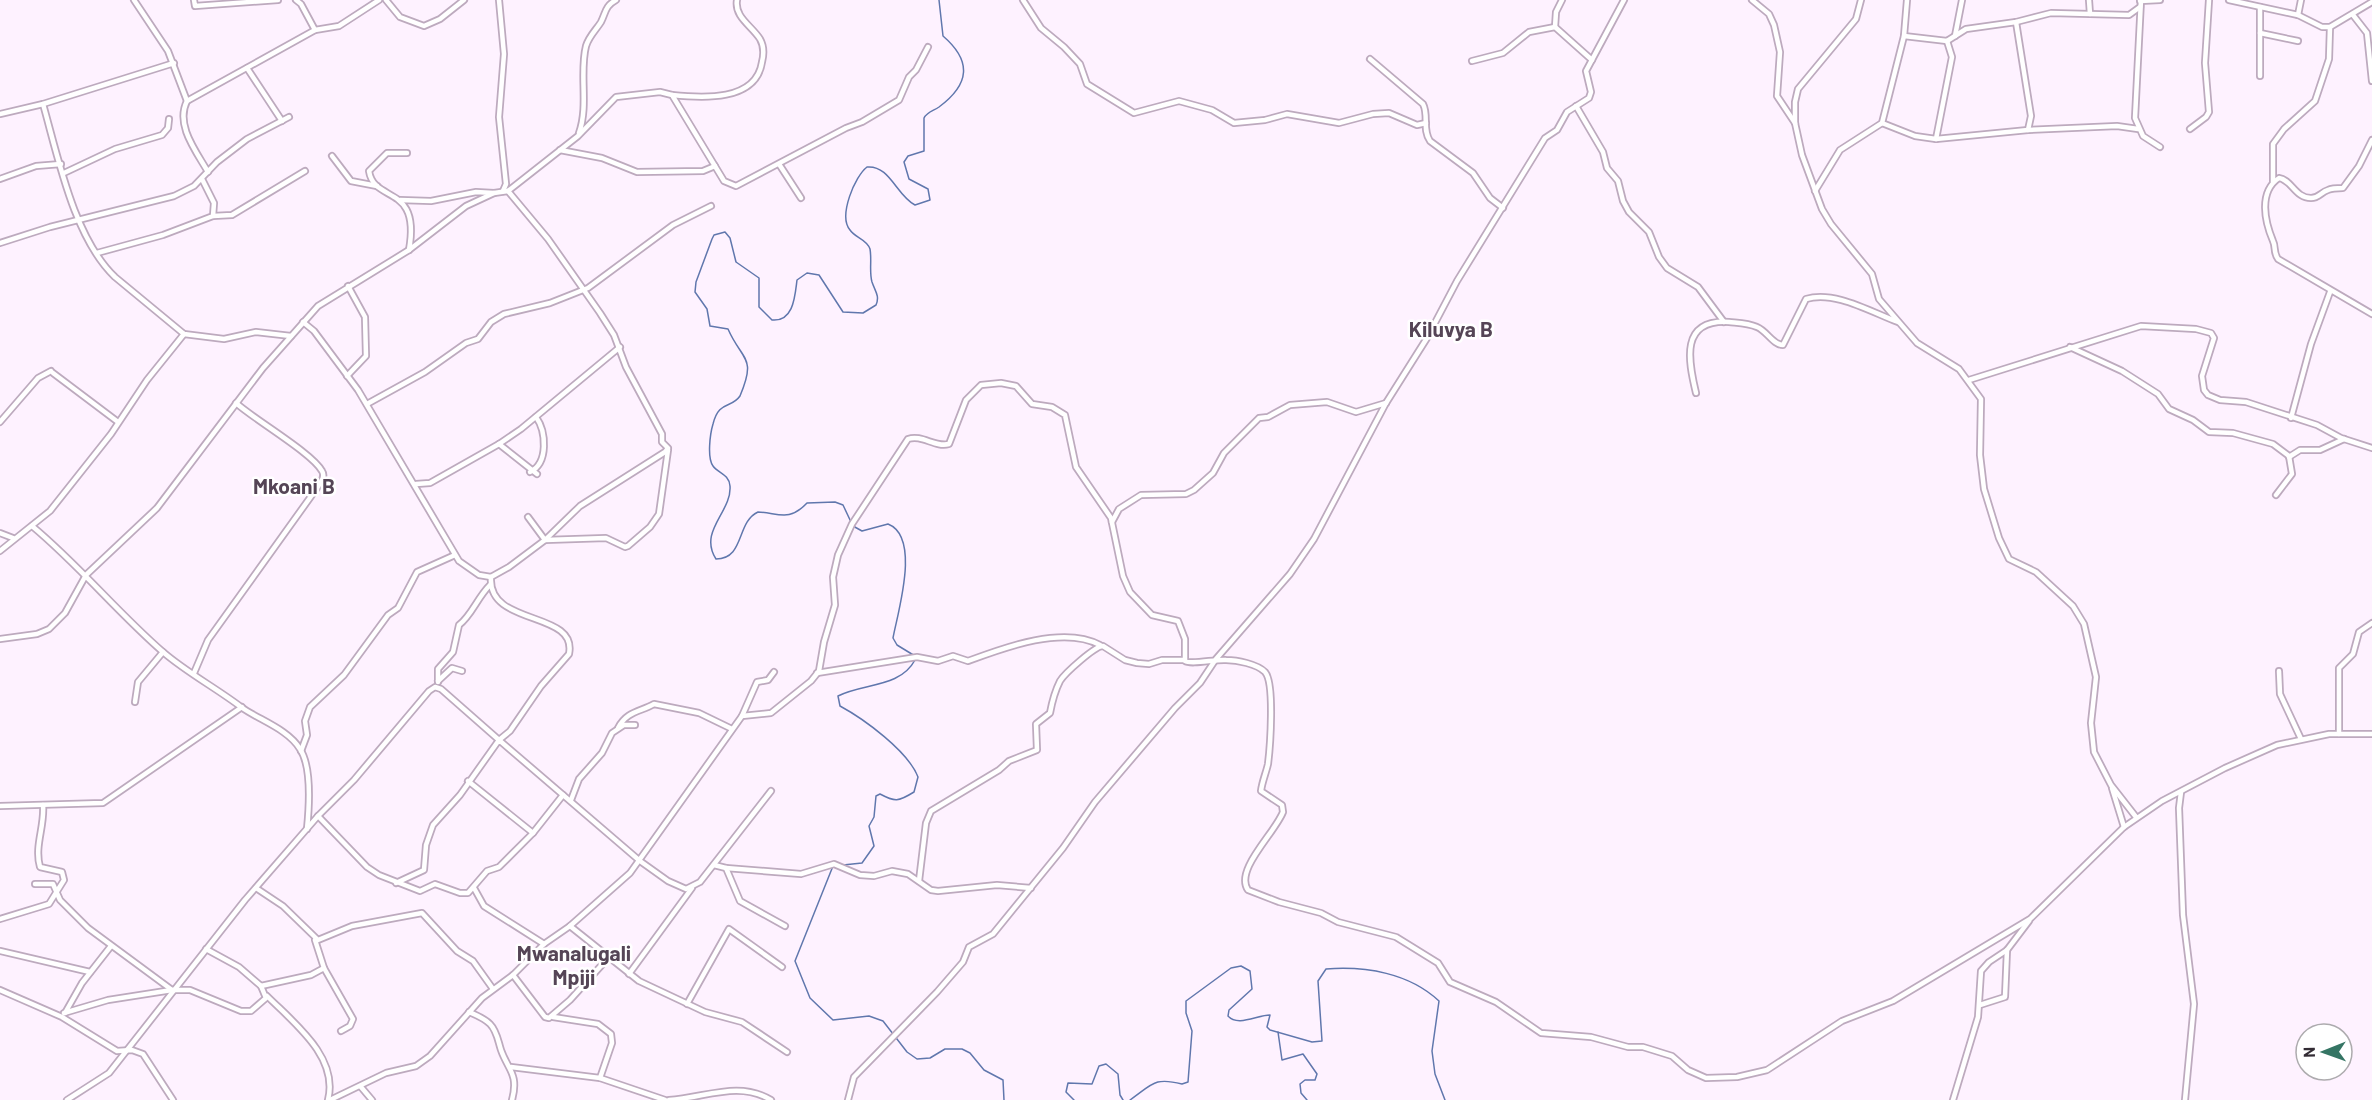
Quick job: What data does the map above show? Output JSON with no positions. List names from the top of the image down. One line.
{"districts":["Kiluvya B","Mkoani B","Mwanalugali Mpiji"],"north":"left"}
